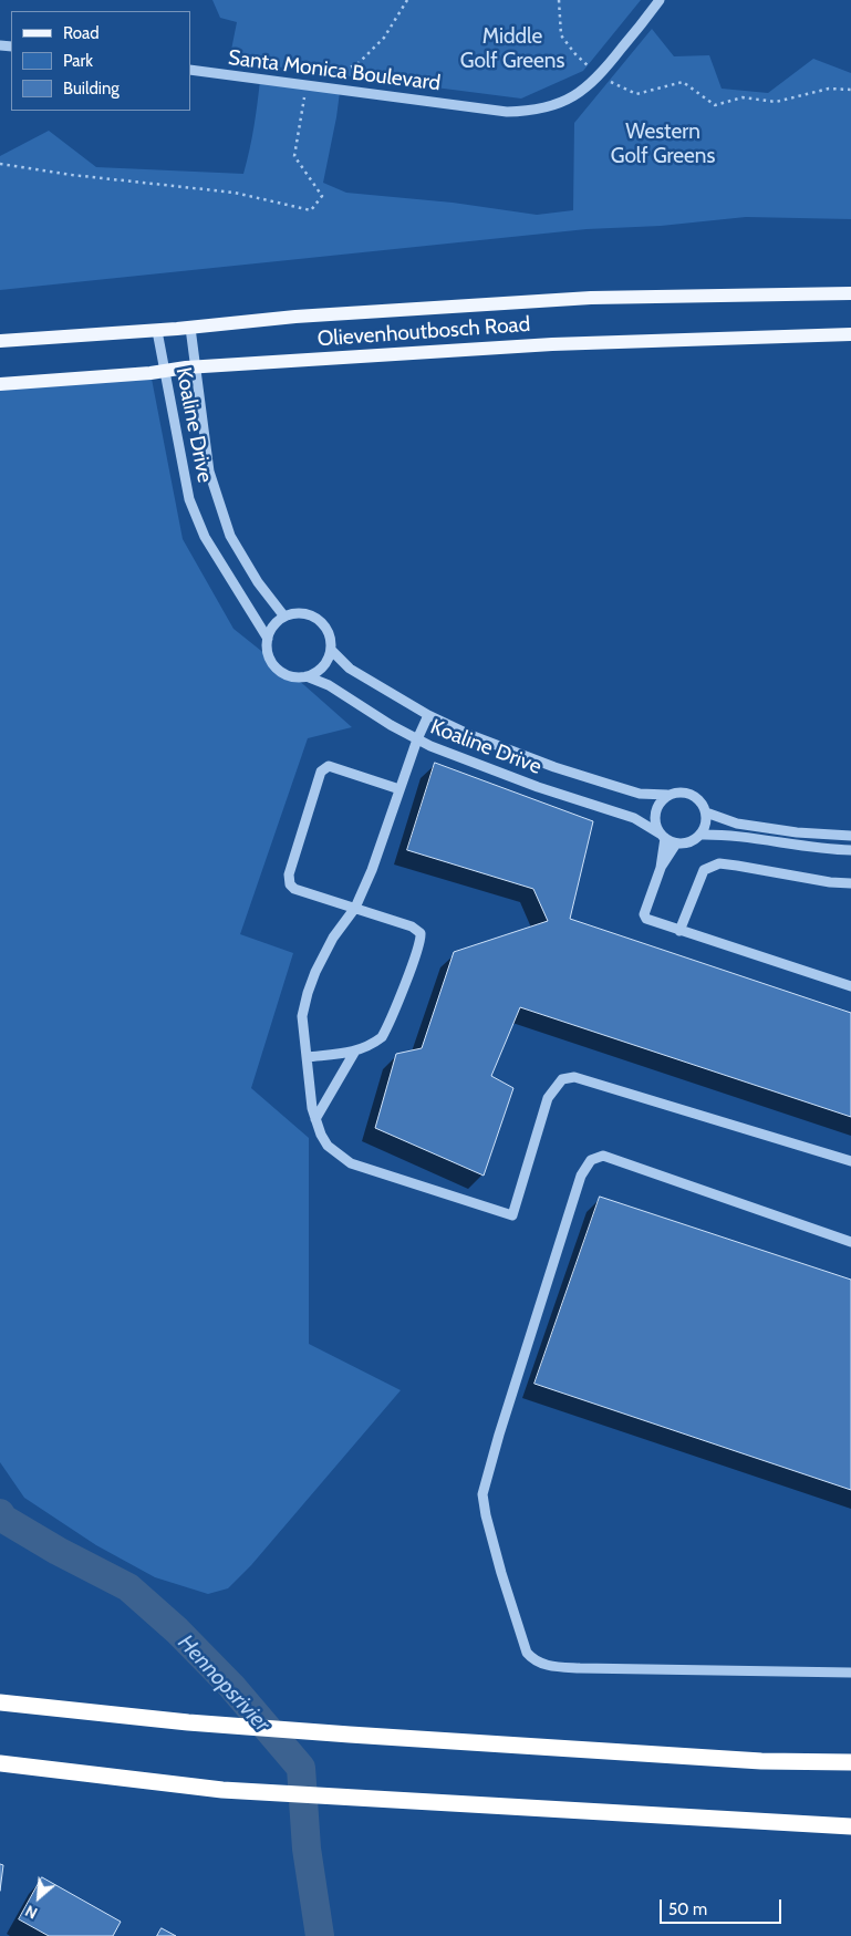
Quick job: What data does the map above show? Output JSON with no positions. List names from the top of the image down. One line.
{"streets":{"main road":["Olievenhoutbosch Road"],"street":["Santa Monica Boulevard","Koaline Drive"]},"crossings":[["Olievenhoutbosch Road","Koaline Drive"]],"water":["Hennopsrivier"],"parks":["Middle Golf Greens","Western Golf Greens"],"legend":["Road","Park","Building"],"scale_bar":"50 m","north":"bottom left"}
